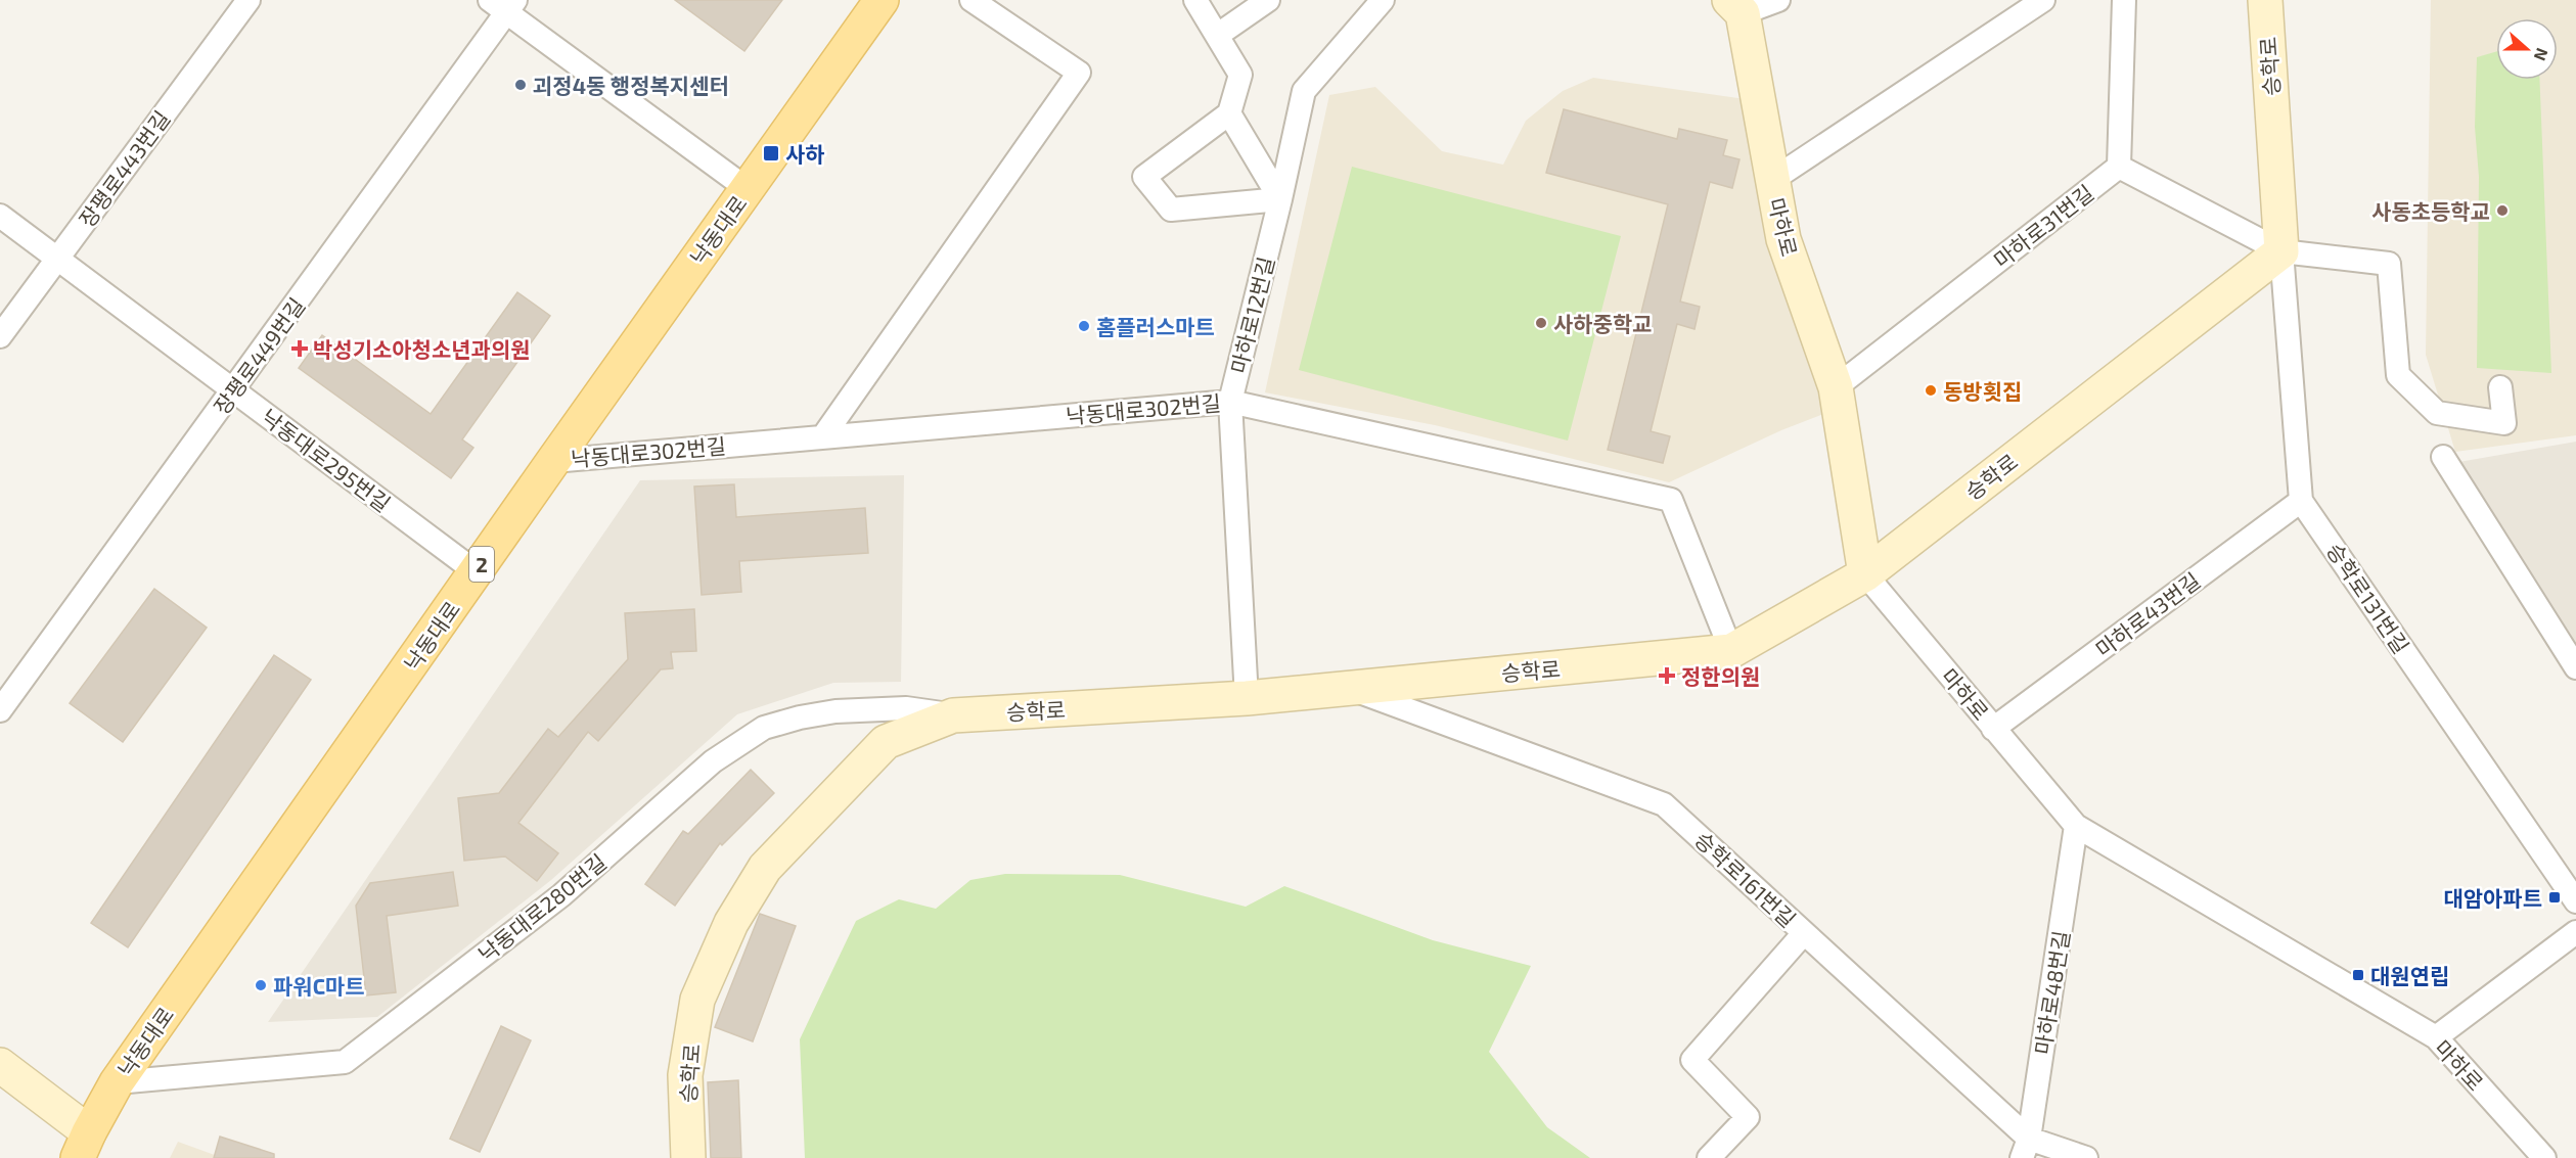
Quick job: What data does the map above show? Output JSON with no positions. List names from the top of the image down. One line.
{"streets":{"main road":["낙동대로","2"],"street":["승학로","장평로443번길","마하로31번길","마하로","마하로12번길","장평로449번길","낙동대로302번길","낙동대로295번길","승학로131번길","마하로43번길","승학로161번길","낙동대로280번길","마하로48번길"]},"crossings":[["승학로","마하로"],["승학로","마하로12번길"],["승학로","낙동대로302번길"],["승학로","승학로161번길"],["승학로","낙동대로280번길"],["장평로443번길","낙동대로295번길"],["마하로31번길","마하로"],["마하로","마하로43번길"],["마하로","마하로48번길"],["낙동대로","낙동대로302번길"],["낙동대로","낙동대로295번길"],["낙동대로","낙동대로280번길"],["마하로12번길","낙동대로302번길"],["장평로449번길","낙동대로295번길"],["승학로131번길","마하로43번길"],["승학로161번길","마하로48번길"]],"places":{"other":["괴정4동 행정복지센터","사동초등학교","사하중학교","홈플러스마트","동방횟집","파워C마트"],"transit":["사하","대암아파트","대원연립"],"health":["박성기소아청소년과의원","정한의원"]},"north":"right"}
